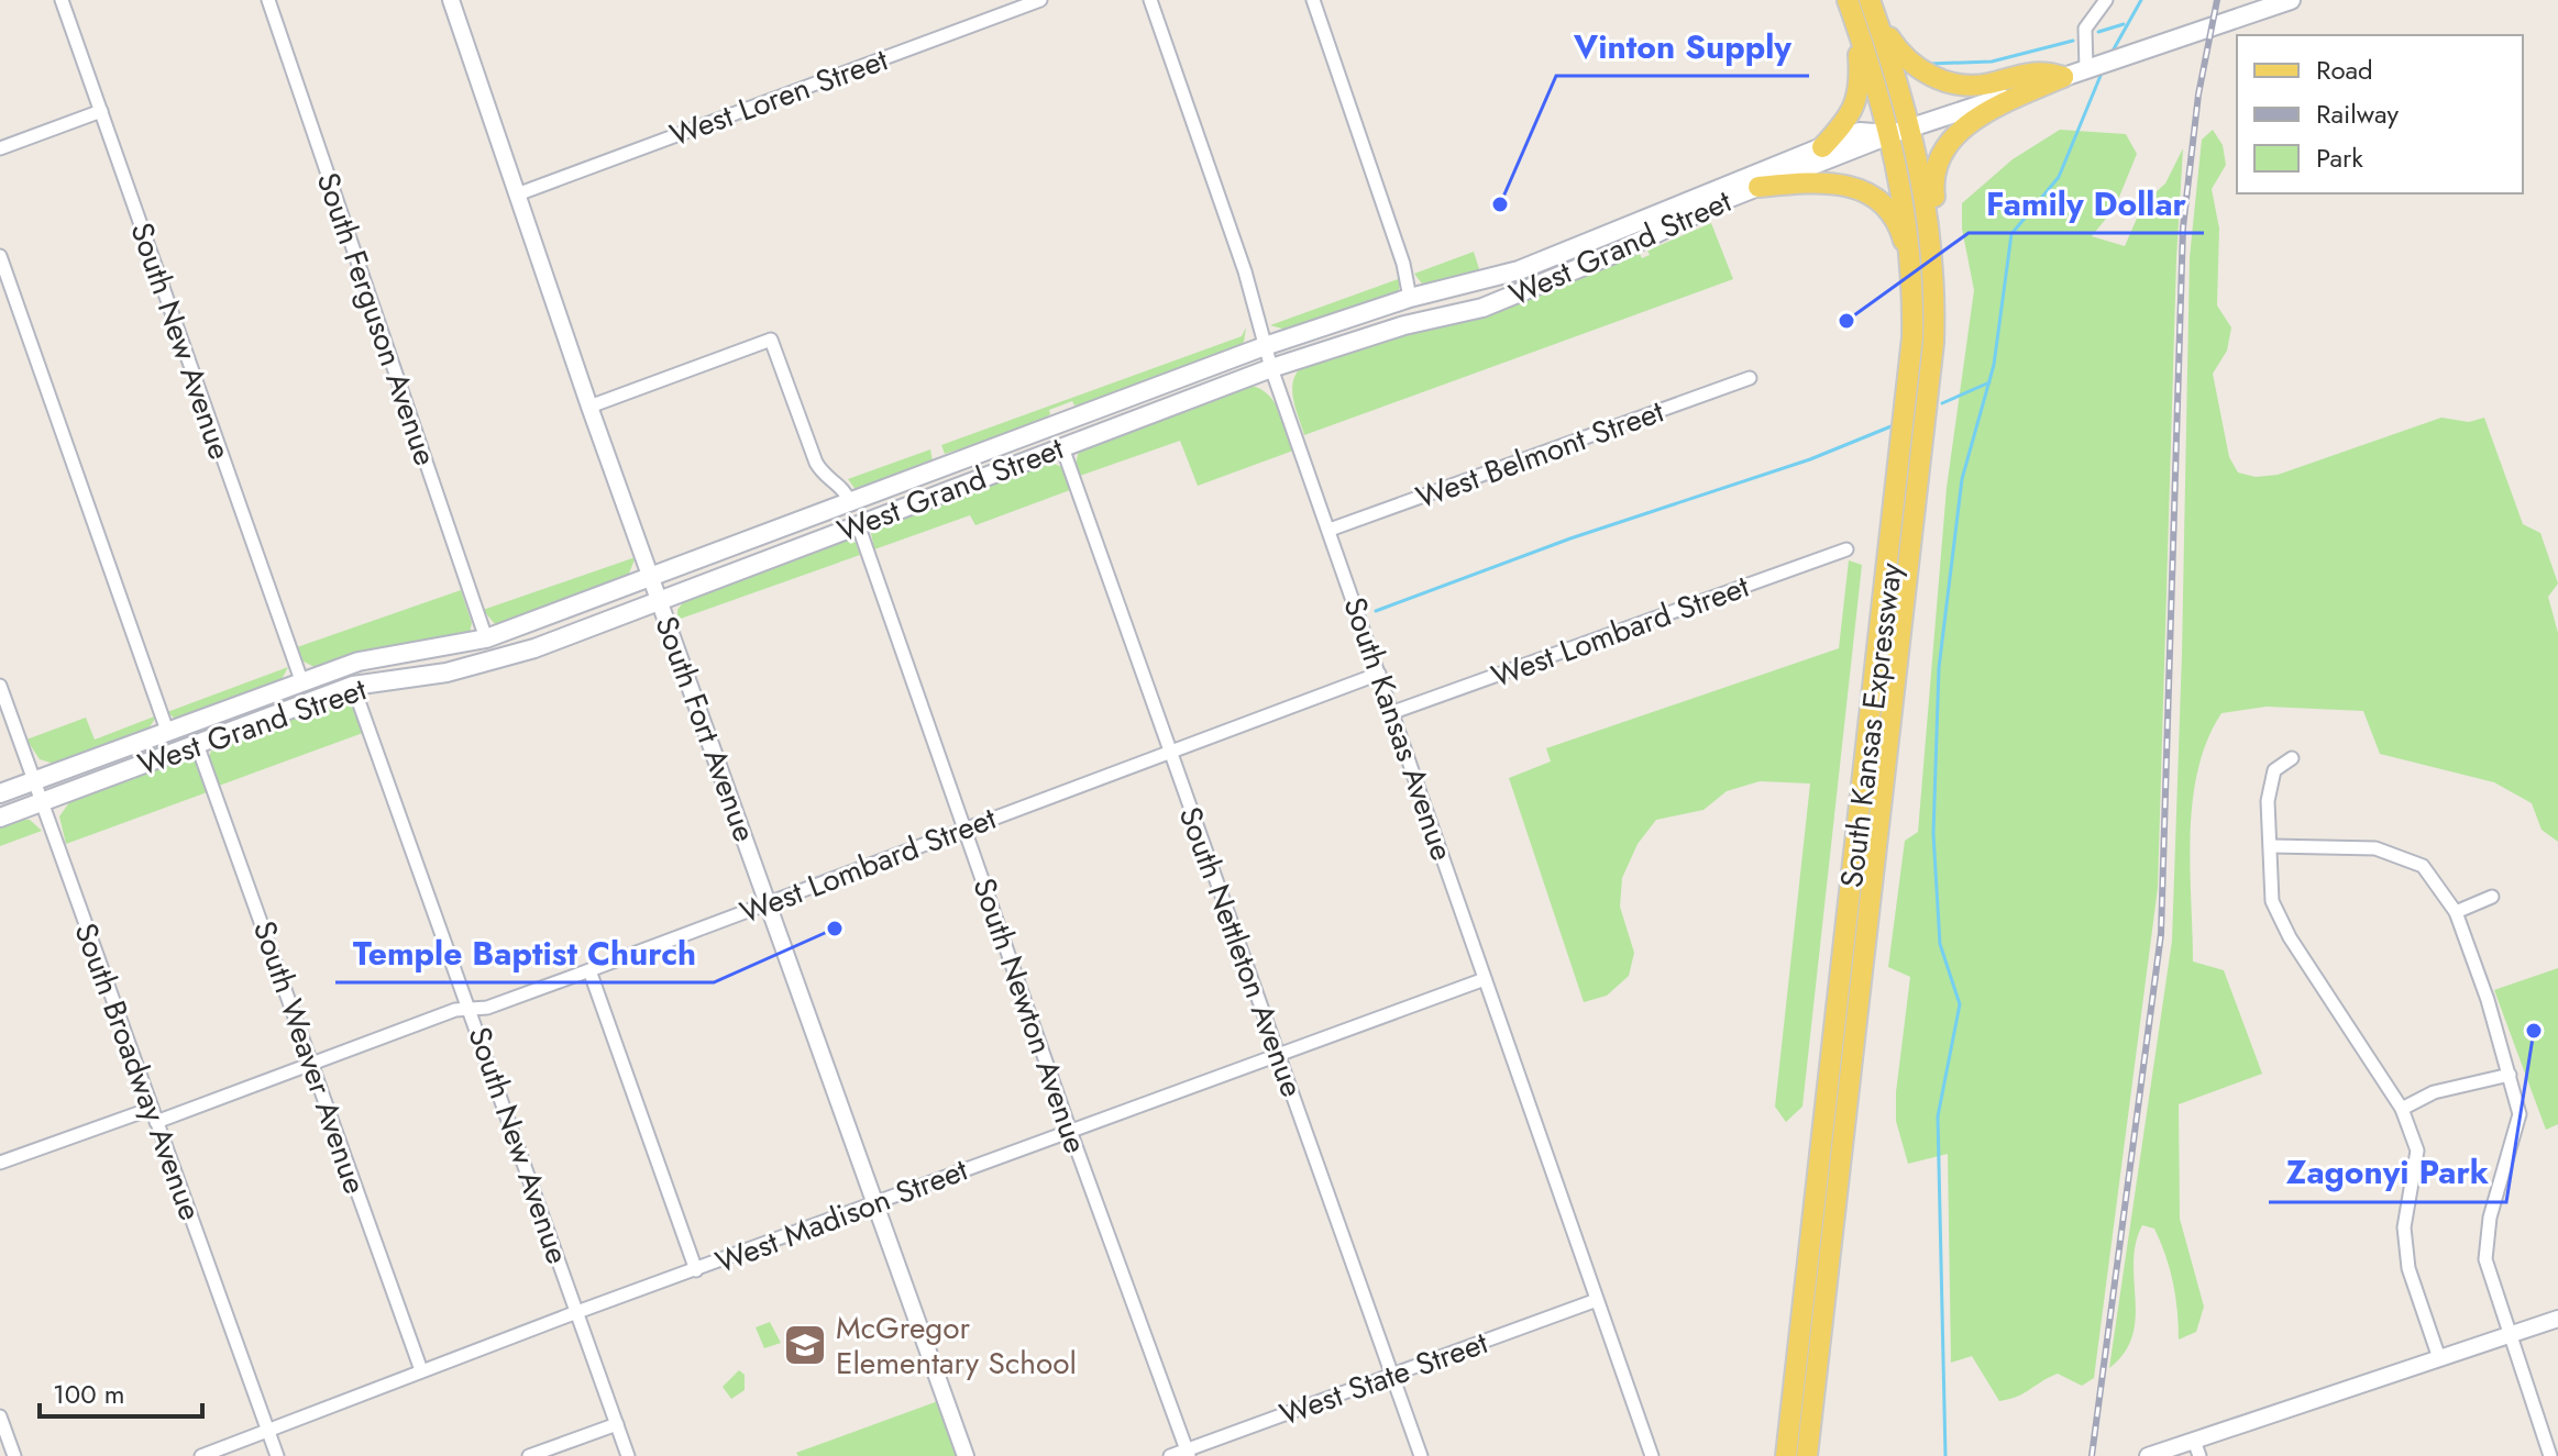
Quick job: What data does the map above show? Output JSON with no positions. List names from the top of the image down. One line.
{"streets":{"main road":["West Grand Street","South Kansas Expressway"],"street":["West Loren Street","South Ferguson Avenue","South New Avenue","West Belmont Street","West Lombard Street","South Fort Avenue","South Kansas Avenue","South Nettleton Avenue","South Newton Avenue","South Weaver Avenue","South Broadway Avenue","West Madison Street","West State Street"]},"crossings":[["West Loren Street","South Fort Avenue"],["West Grand Street","South Ferguson Avenue"],["West Grand Street","South New Avenue"],["West Grand Street","South Kansas Expressway"],["West Grand Street","South Fort Avenue"],["West Grand Street","South Kansas Avenue"],["West Grand Street","South Nettleton Avenue"],["West Grand Street","South Newton Avenue"],["West Grand Street","South Weaver Avenue"],["West Grand Street","South Broadway Avenue"],["South New Avenue","West Lombard Street"],["South New Avenue","West Madison Street"],["West Belmont Street","South Kansas Avenue"],["West Lombard Street","South Fort Avenue"],["West Lombard Street","South Kansas Avenue"],["West Lombard Street","South Nettleton Avenue"],["West Lombard Street","South Newton Avenue"],["West Lombard Street","South Weaver Avenue"],["West Lombard Street","South Broadway Avenue"],["South Fort Avenue","West Madison Street"],["South Kansas Avenue","West Madison Street"],["South Kansas Avenue","West State Street"],["South Nettleton Avenue","West Madison Street"],["South Nettleton Avenue","West State Street"],["South Newton Avenue","West Madison Street"],["South Newton Avenue","West State Street"],["South Weaver Avenue","West Madison Street"],["South Broadway Avenue","West Madison Street"]],"places":{"other":["Vinton Supply","Family Dollar","Temple Baptist Church","Zagonyi Park"],"school or university":["McGregor Elementary School"]},"legend":["Road","Railway","Park"],"scale_bar":"100 m"}
